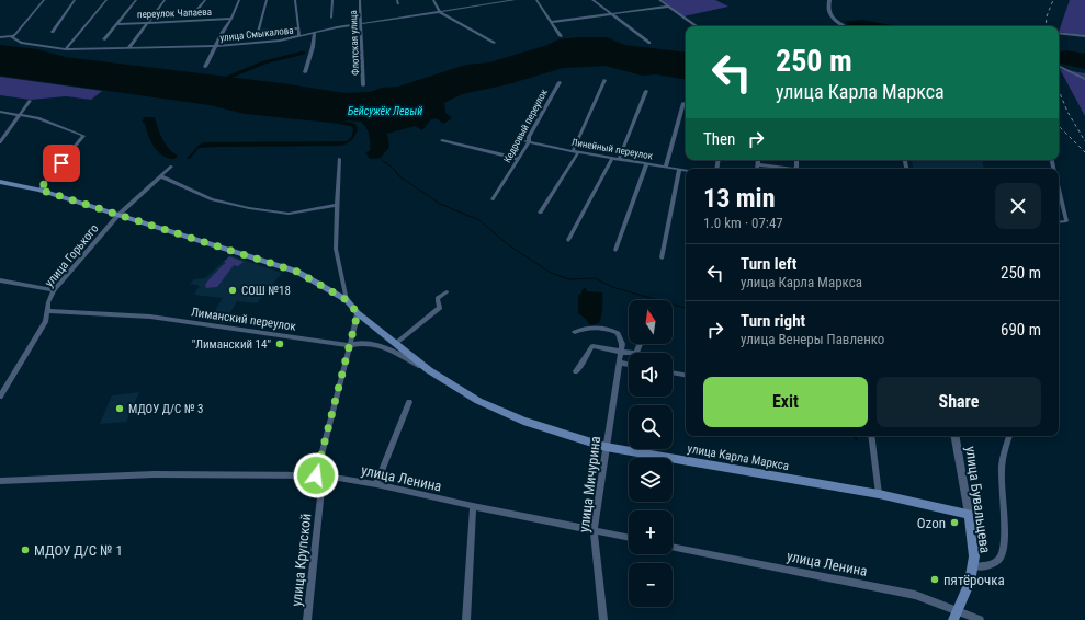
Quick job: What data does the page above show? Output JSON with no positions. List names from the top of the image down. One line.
{"streets":{"main road":["улица Карла Маркса","улица Бувальцева"],"street":["переулок Чапаева","улица Смыкалова","Флотская улица","Кедровый переулок","Линейный переулок","улица Горького","Лиманский переулок","улица Ленина","улица Мичурина","улица Крупской"]},"crossings":[["улица Смыкалова","Флотская улица"],["Кедровый переулок","Линейный переулок"],["улица Горького","Лиманский переулок"],["улица Горького","улица Карла Маркса"],["Лиманский переулок","улица Карла Маркса"],["Лиманский переулок","улица Крупской"],["улица Карла Маркса","улица Мичурина"],["улица Карла Маркса","улица Бувальцева"],["улица Карла Маркса","улица Крупской"],["улица Ленина","улица Мичурина"],["улица Ленина","улица Бувальцева"],["улица Ленина","улица Крупской"]],"water":["Бейсужёк Левый"],"places":["СОШ №18","\"Лиманский 14\"","МДОУ Д/С № 3","Ozon","МДОУ Д/С № 1","пятёрочка"],"north":"top","page":{"turn":["250 m","улица Карла Маркса"],"then":"Then","heading":["13 min","1.0 km · 07:47"],"list":[{"name":"Turn left","note":"улица Карла Маркса","value":"250 m"},{"name":"Turn right","note":"улица Венеры Павленко","value":"690 m"}],"map_buttons":["+","−"],"buttons":["Exit","Share"]}}
